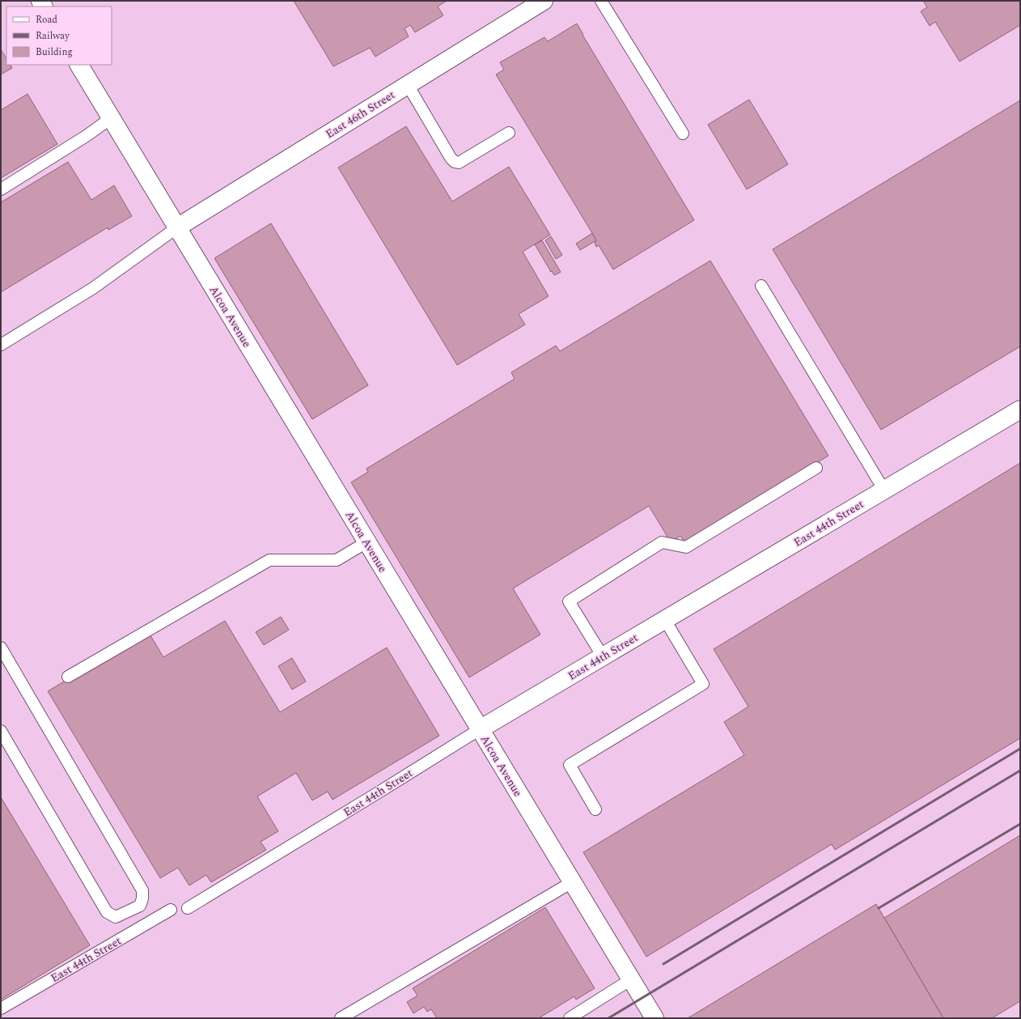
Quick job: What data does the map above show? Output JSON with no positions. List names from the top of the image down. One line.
{"streets":{"street":["East 46th Street","Alcoa Avenue","East 44th Street"]},"crossings":[["East 46th Street","Alcoa Avenue"],["Alcoa Avenue","East 44th Street"]],"legend":["Road","Railway","Building"]}
